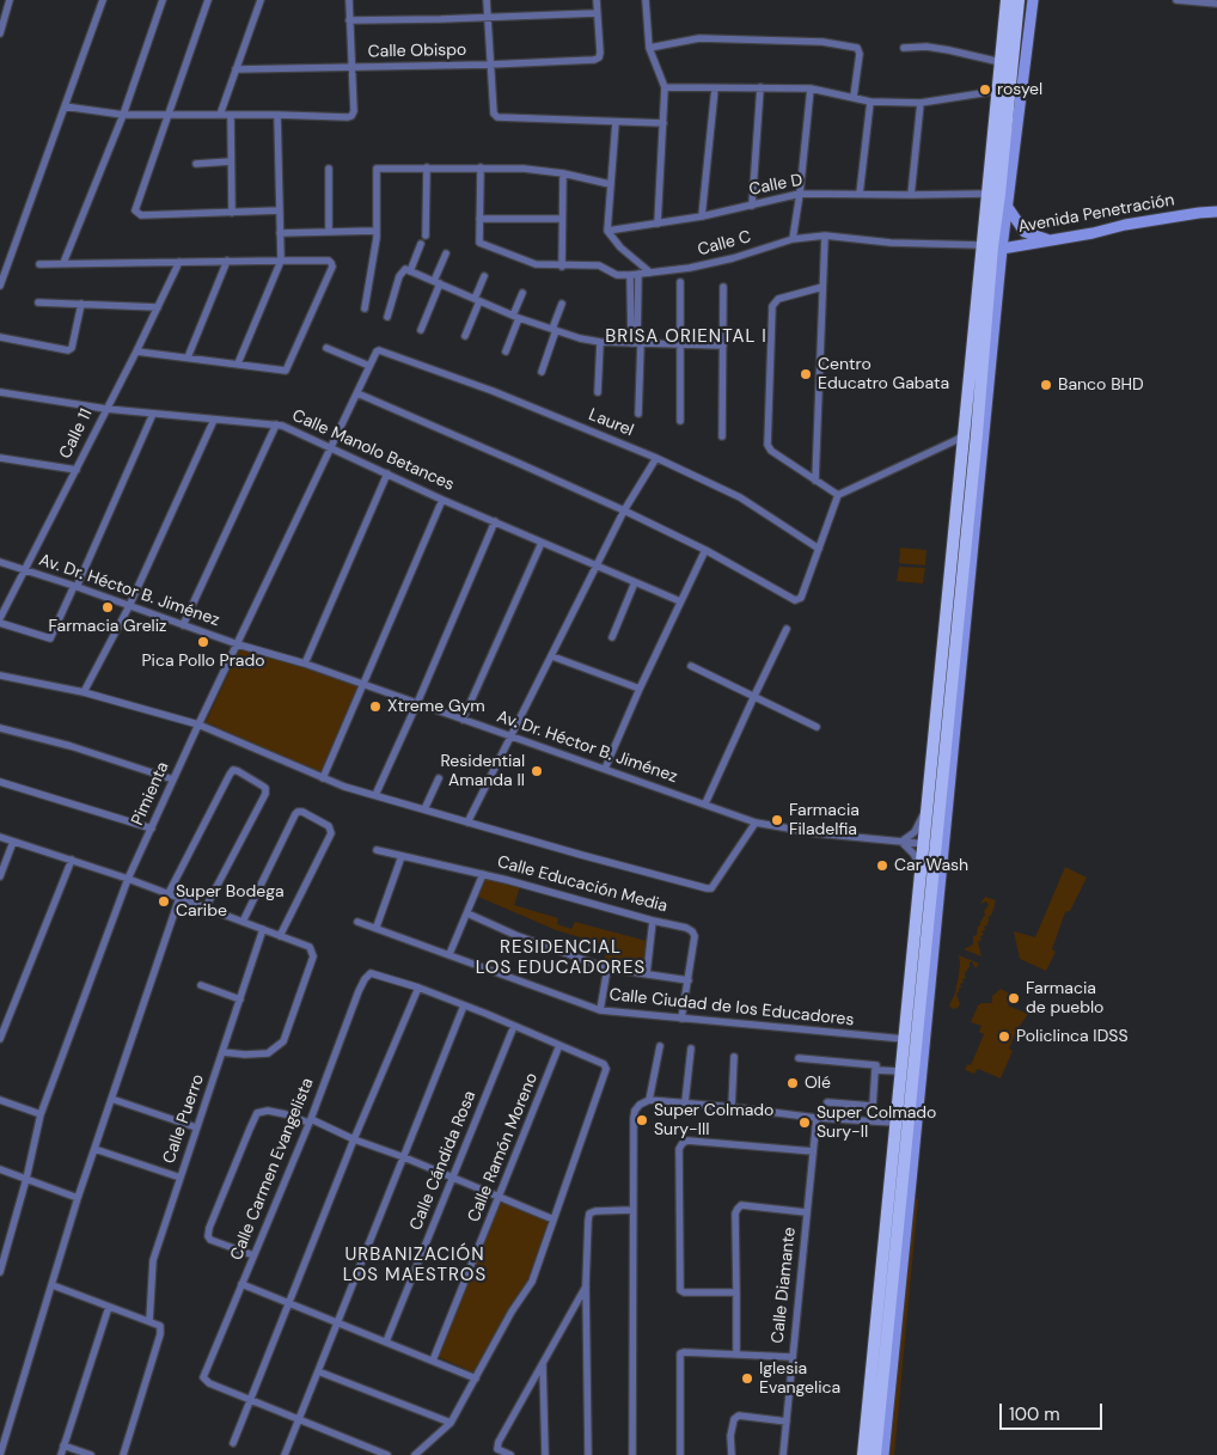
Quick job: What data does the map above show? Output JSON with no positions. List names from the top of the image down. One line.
{"streets":{"street":["Calle Obispo","Calle D","Avenida Penetración","Calle C","Laurel","Calle 11","Calle Manolo Betances","Av. Dr. Héctor B. Jiménez","Pimienta","Calle Educación Media","Calle Ciudad de los Educadores","Calle Puerro","Calle Ramón Moreno","Calle Cándida Rosa","Calle Carmen Evangelista","Calle Diamante"]},"crossings":[["Avenida Penetración","Calle C"],["Laurel","Pimienta"],["Calle 11","Calle Manolo Betances"],["Calle 11","Av. Dr. Héctor B. Jiménez"],["Calle Manolo Betances","Pimienta"],["Av. Dr. Héctor B. Jiménez","Pimienta"],["Calle Educación Media","Calle Ciudad de los Educadores"]],"districts":["BRISA ORIENTAL I","RESIDENCIAL LOS EDUCADORES","URBANIZACIÓN LOS MAESTROS"],"places":["rosyel","Centro Educatro Gabata","Banco BHD","Farmacia Greliz","Pica Pollo Prado","Xtreme Gym","Residential Amanda II","Farmacia Filadelfia","Car Wash","Super Bodega Caribe","Farmacia de pueblo","Policlinca IDSS","Olé","Super Colmado Sury-III","Super Colmado Sury-II","Iglesia Evangelica"],"scale_bar":"100 m"}
